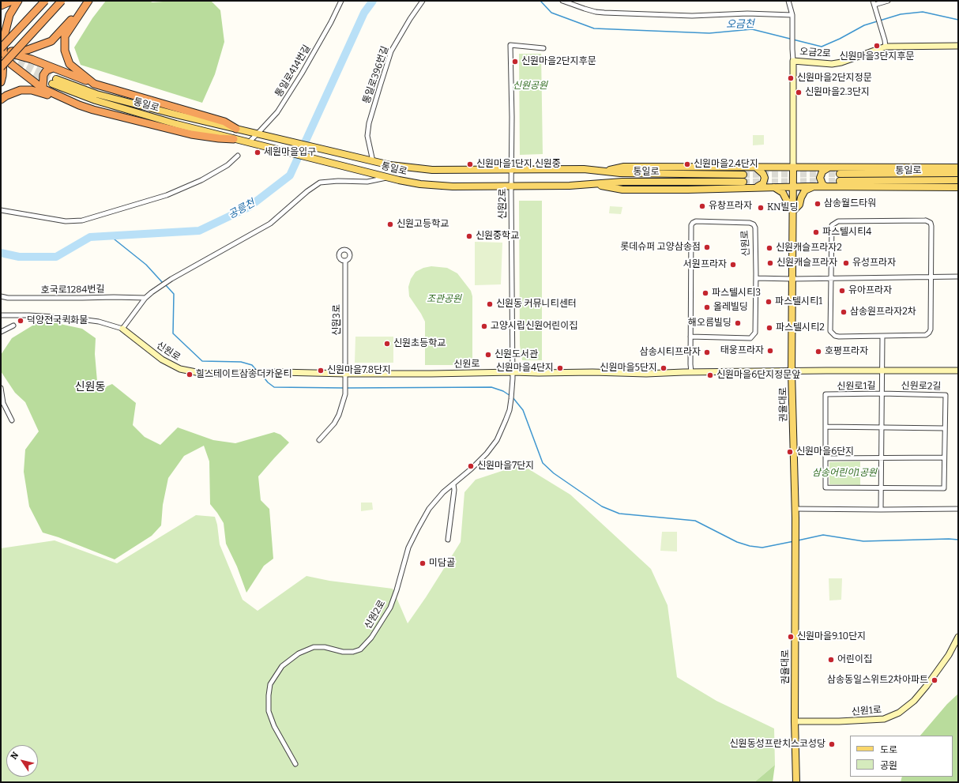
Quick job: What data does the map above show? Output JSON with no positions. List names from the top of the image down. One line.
{"streets":{"main road":["통일로","권율대로"],"street":["오금2로","통일로414번길","통일로396번길","신원2로","신원로","호국로1284번길","신원3로","신원로1길","신원로2길","신원1로"]},"crossings":[["오금2로","권율대로"],["통일로414번길","통일로"],["통일로396번길","통일로"],["통일로","신원2로"],["신원2로","신원로"],["신원로","신원3로"],["신원로","권율대로"],["신원로1길","신원로2길"],["권율대로","신원1로"]],"districts":["신원동"],"water":["오금천","공릉천"],"parks":["신원공원","조관공원","삼송어린이1공원"],"places":["신원마을3단지후문","신원마을2단지후문","신원마을2단지정문","신원마을2.3단지","세원마을입구","신원마을1단지.신원중","신원마을2.4단지","삼송월드타워","유창프라자","KN빌딩","신원고등학교","파스텔시티4","신원중학교","롯데슈퍼 고양삼송점","신원캐슬프라자2","신원캐슬프라자","유성프라자","서원프라자","유아프라자","파스텔시티3","파스텔시티1","신원동 커뮤니티센터","올레빌딩","삼송원프라자2차","덕양전국퀵화물","해오름빌딩","고양시립신원어린이집","파스텔시티2","신원초등학교","태웅프라자","호평프라자","삼송시티프라자","신원도서관","신원마을4단지","신원마을5단지","신원마을7.8단지","힐스테이트삼송더카운티","신원마을6단지정문앞","신원마을6단지","신원마을7단지","미담골","신원마을9.10단지","어린이집","삼송동일스위트2차아파트","신원동성프란치스코성당"],"legend":["도로","공원"],"north":"top left"}
